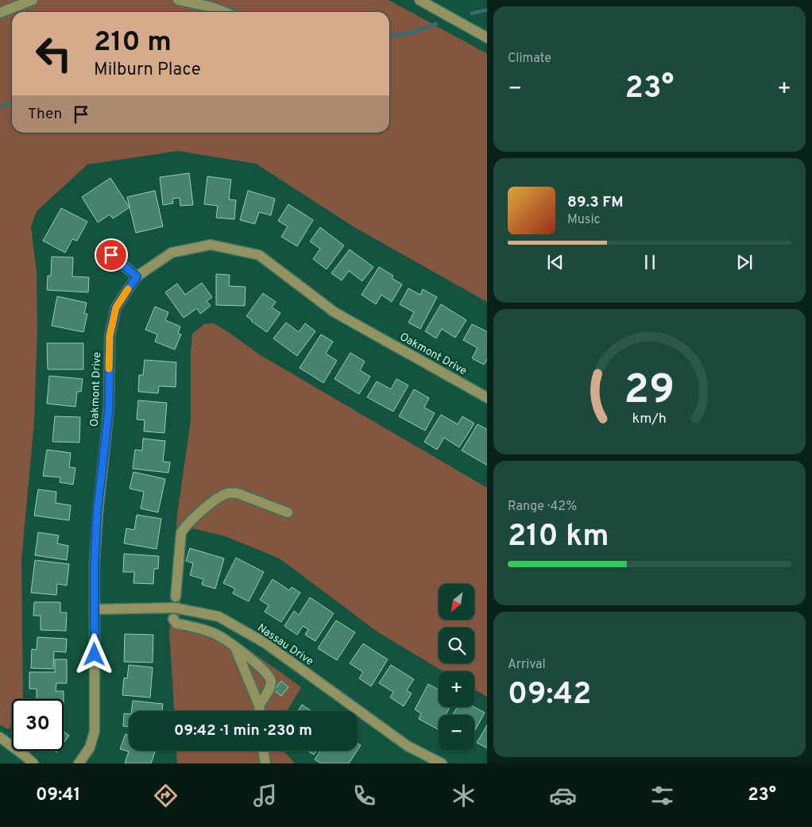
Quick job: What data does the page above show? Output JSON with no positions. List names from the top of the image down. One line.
{"streets":{"street":["Oakmont Drive","Nassau Drive"]},"crossings":[["Oakmont Drive","Nassau Drive"]],"north":"bottom left","page":{"tile":["Climate",["Range · 42%","210 km"],["Arrival","09:42"]],"turn":["210 m","Milburn Place"],"heat":["−","23°","+"],"then":"Then","song":["89.3 FM","Music"],"map_buttons":["+","−"],"limit":"30","trip":"09:42 · 1 min · 230 m","tabs":["09:41","23°"],"gauge":["29","km/h"]}}
